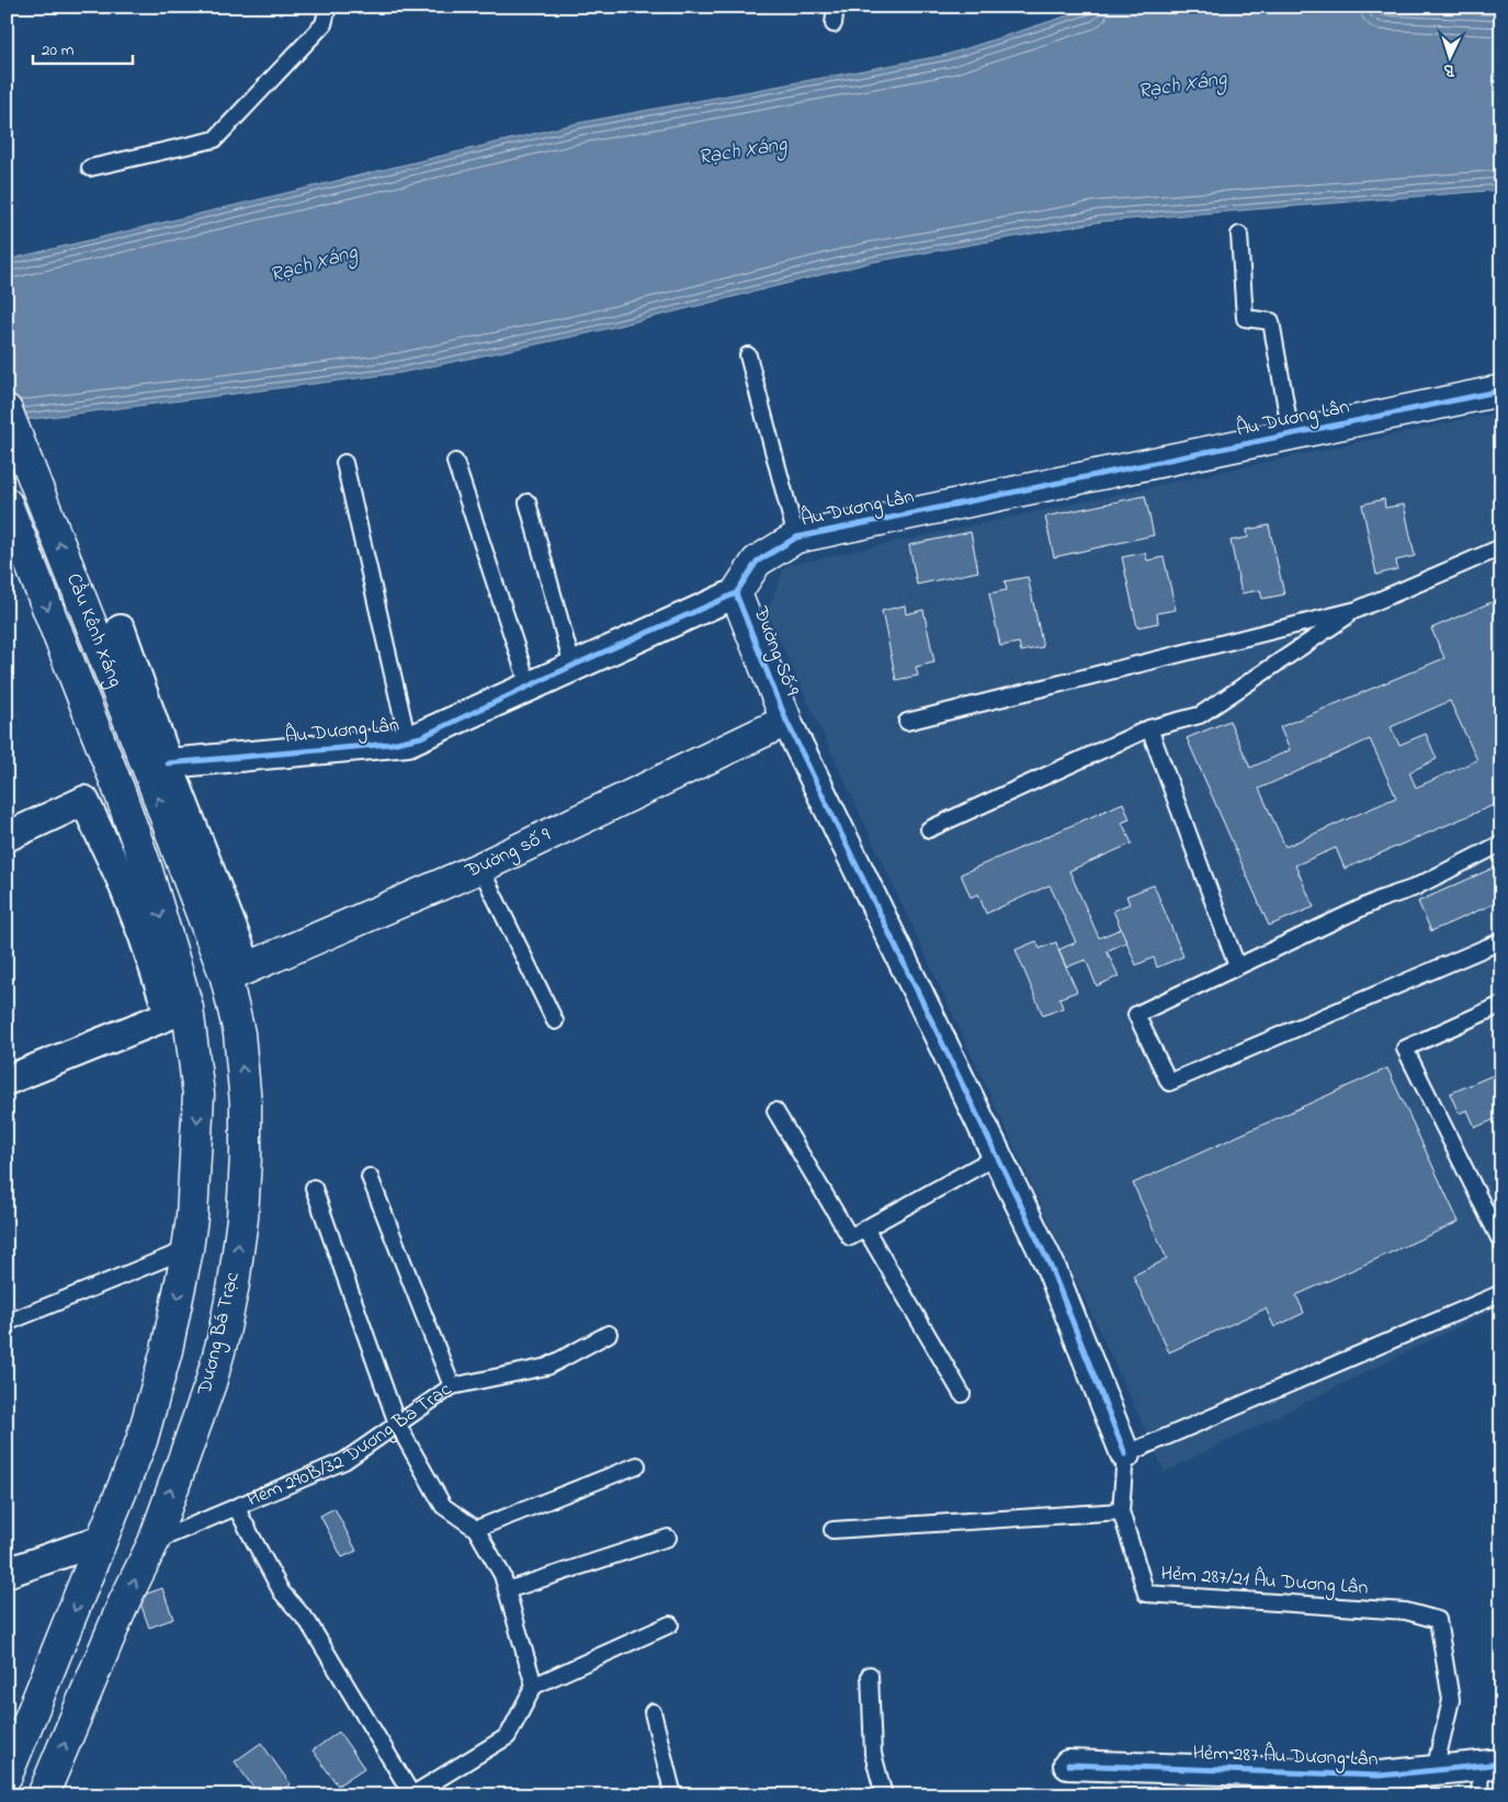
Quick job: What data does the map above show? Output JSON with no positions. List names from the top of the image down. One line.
{"streets":{"main road":["Âu Dương Lân","Cầu Kênh Xáng","Đường Số 9","Đường số 9","Dương Bá Trạc"],"street":["Hẻm 287 Âu Dương Lân"],"lane":["Hẻm 290B/32 Dương Bá Trạc","Hẻm 287/21 Âu Dương Lân"]},"crossings":[["Âu Dương Lân","Đường Số 9"],["Cầu Kênh Xáng","Dương Bá Trạc"],["Đường Số 9","Đường số 9"],["Đường số 9","Dương Bá Trạc"],["Dương Bá Trạc","Hẻm 290B/32 Dương Bá Trạc"],["Hẻm 287/21 Âu Dương Lân","Hẻm 287 Âu Dương Lân"]],"water":["Rạch Xáng"],"scale_bar":"20 m","north":"bottom"}
